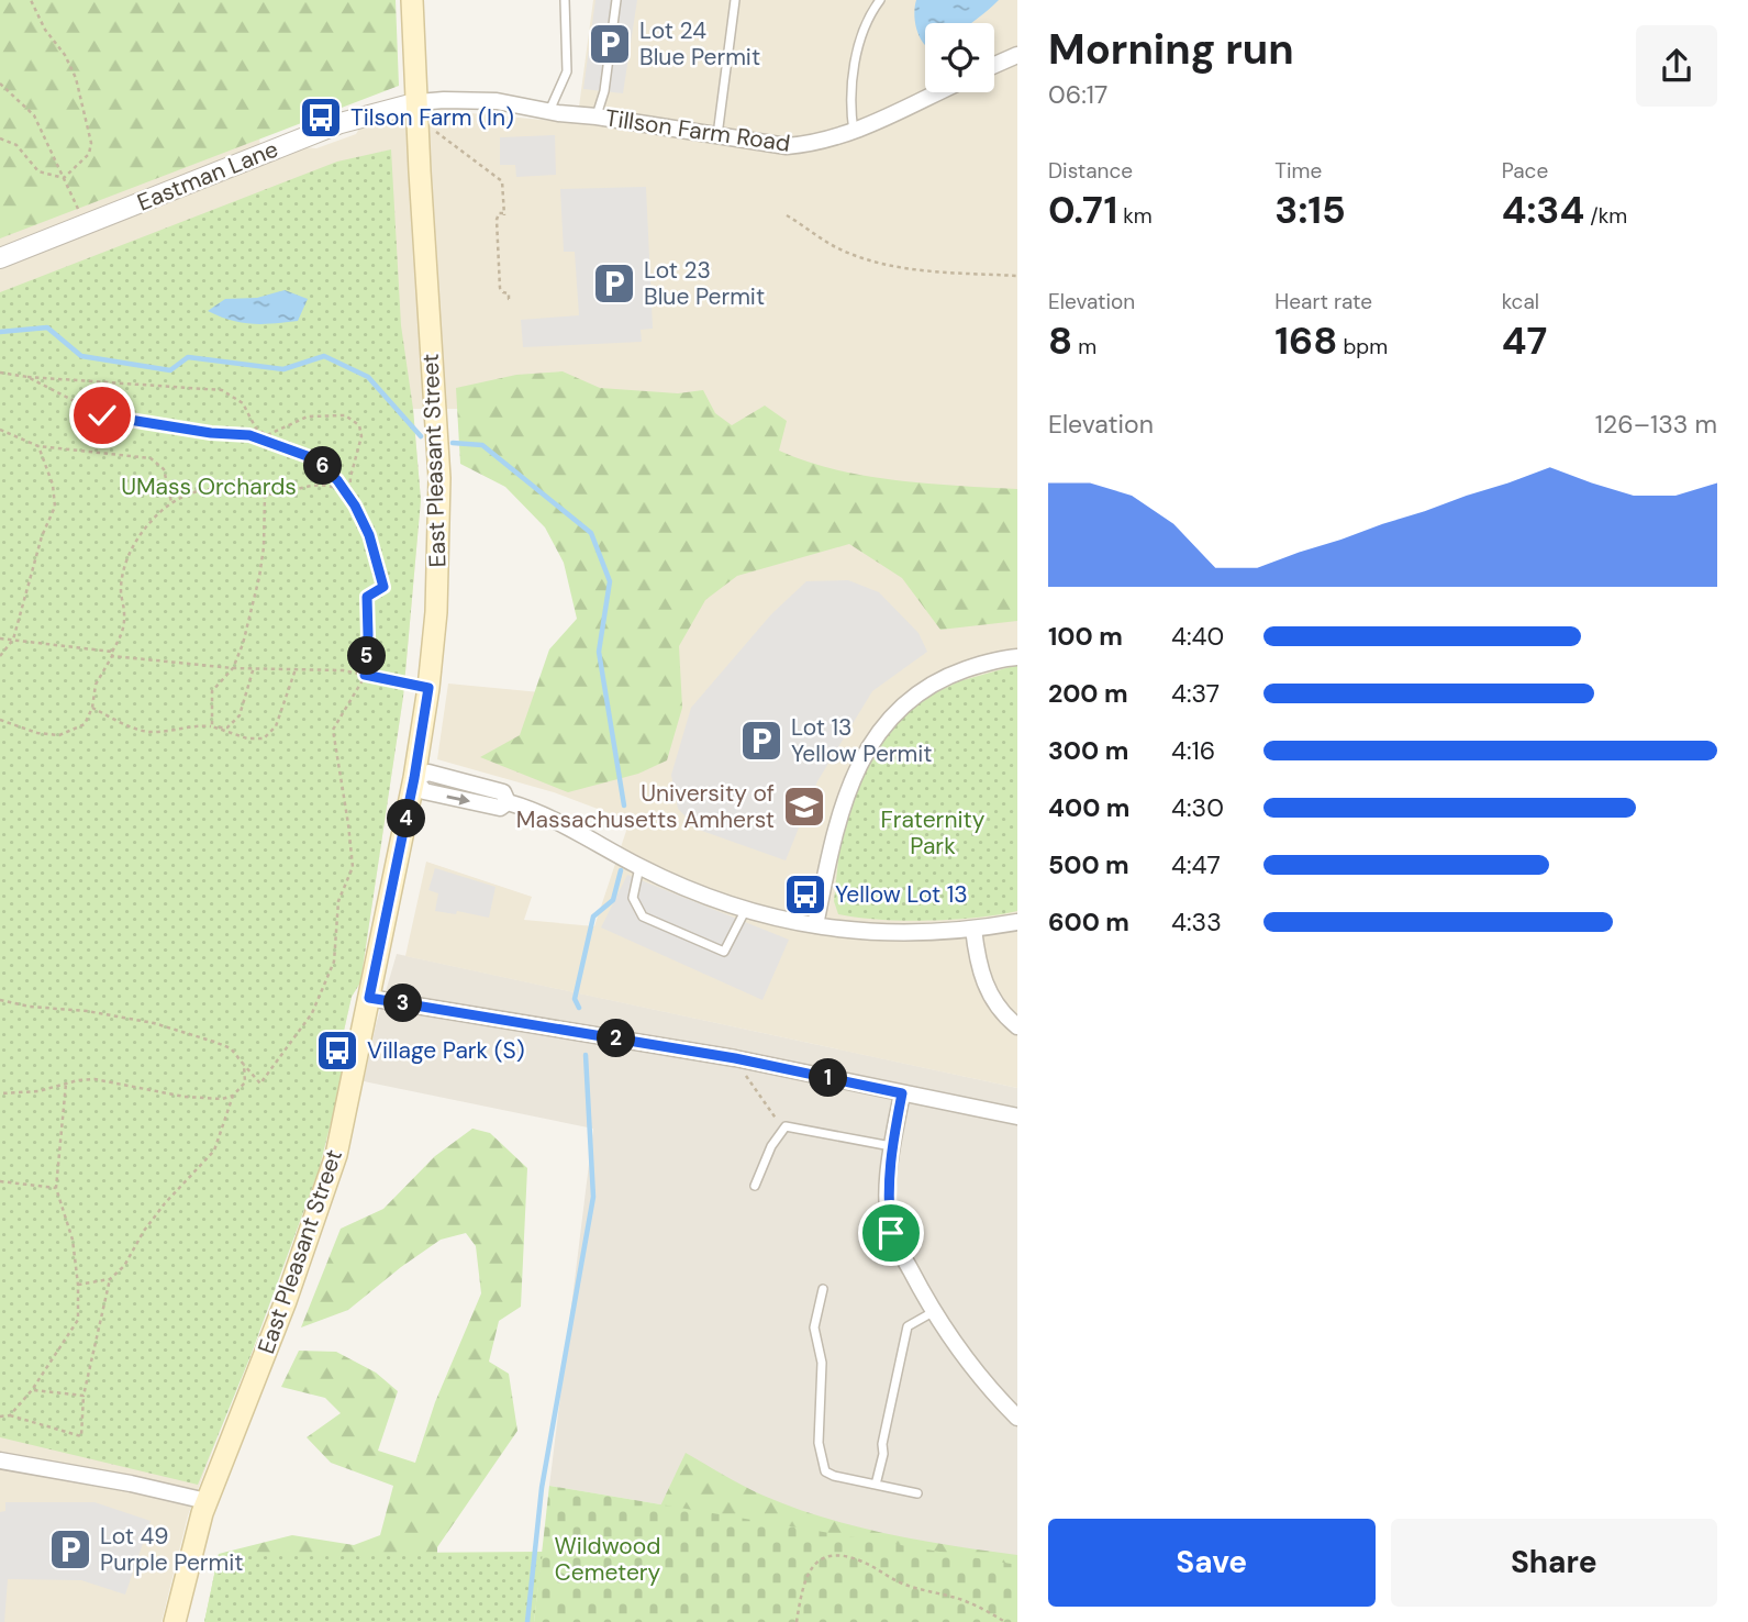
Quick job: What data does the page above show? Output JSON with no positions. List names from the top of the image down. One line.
{"streets":{"main road":["East Pleasant Street"],"street":["Tillson Farm Road","Eastman Lane"]},"crossings":[["Tillson Farm Road","Eastman Lane"],["Tillson Farm Road","East Pleasant Street"],["Eastman Lane","East Pleasant Street"]],"parks":["UMass Orchards","Fraternity Park","Wildwood Cemetery"],"places":{"parking":["Lot 24 Blue Permit","Lot 23 Blue Permit","Lot 13 Yellow Permit","Lot 49 Purple Permit"],"bus stop":["Tilson Farm (In)","Yellow Lot 13","Village Park (S)"],"school or university":["University of Massachusetts Amherst"]},"page":{"heading":["Morning run","06:17"],"stats":[["Distance","0.71 km"],["Time","3:15"],["Pace","4:34 /km"],["Elevation","8 m"],["Heart rate","168 bpm"],["kcal","47"]],"chart":["Elevation","126–133 m"],"pins":["6","5","4","3","2","1"],"list":[{"name":"100 m","note":"4:40"},{"name":"200 m","note":"4:37"},{"name":"300 m","note":"4:16"},{"name":"400 m","note":"4:30"},{"name":"500 m","note":"4:47"},{"name":"600 m","note":"4:33"}],"buttons":["Save","Share"]}}
